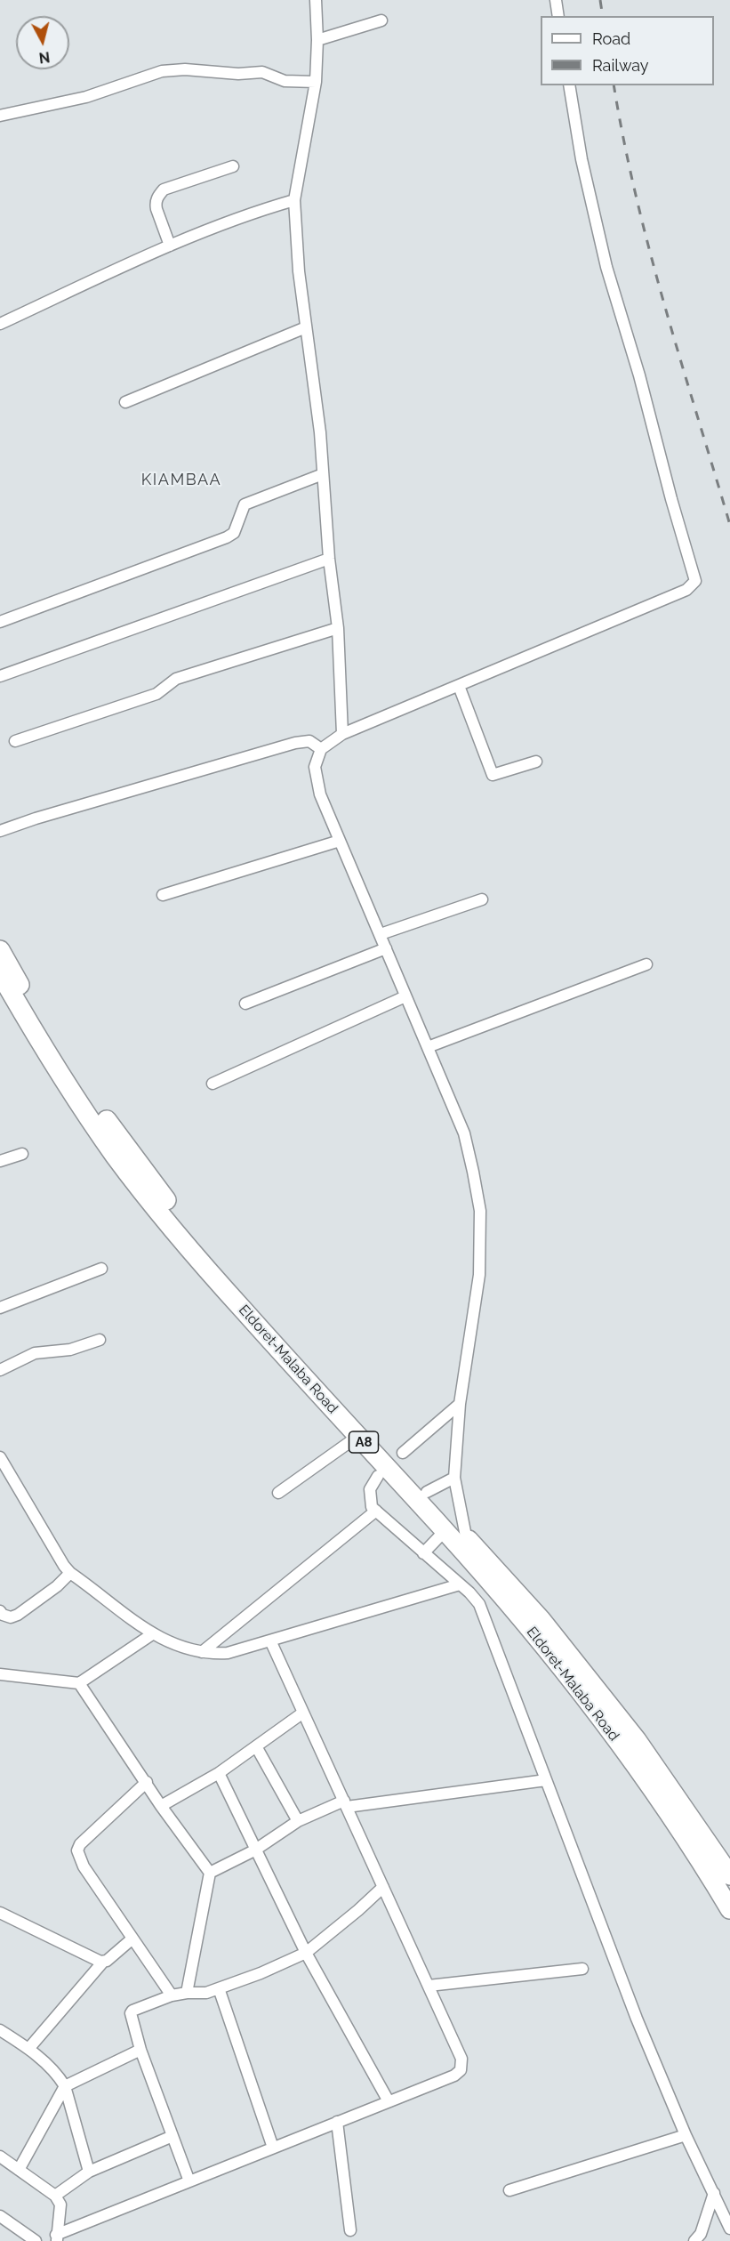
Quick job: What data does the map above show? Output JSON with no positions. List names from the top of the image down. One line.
{"streets":{"highway":["Eldoret-Malaba Road","A8"]},"districts":["KIAMBAA"],"legend":["Road","Railway"],"north":"bottom"}
